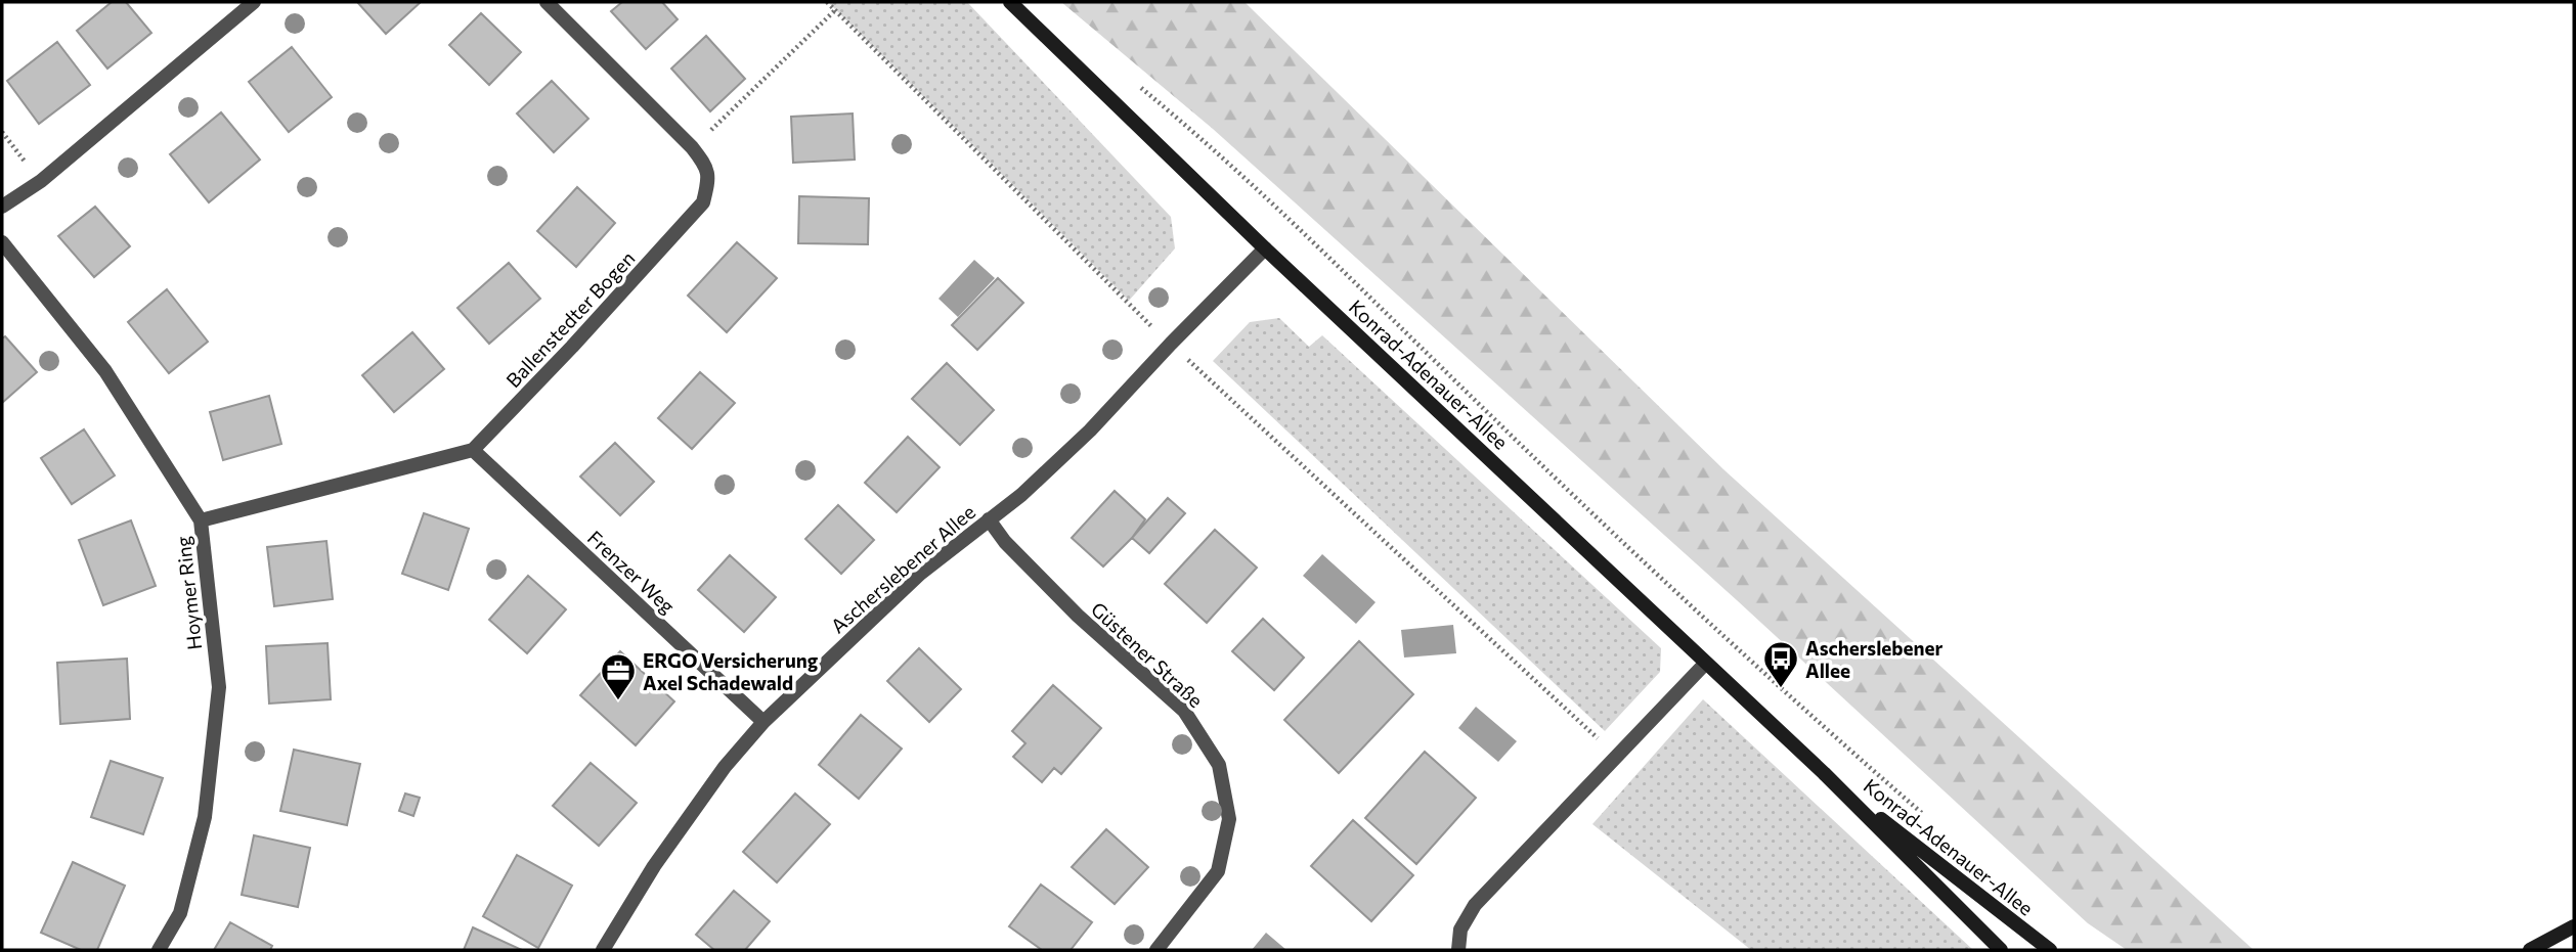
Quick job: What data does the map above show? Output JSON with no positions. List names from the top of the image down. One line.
{"streets":{"main road":["Konrad-Adenauer-Allee"],"street":["Ballenstedter Bogen","Ascherslebener Allee","Frenzer Weg","Hoymer Ring","Güstener Straße"]},"crossings":[["Ballenstedter Bogen","Frenzer Weg"],["Konrad-Adenauer-Allee","Ascherslebener Allee"],["Ascherslebener Allee","Frenzer Weg"],["Ascherslebener Allee","Güstener Straße"]],"places":{"bus stop":["Ascherslebener Allee"],"office":["ERGO Versicherung Axel Schadewald"]}}
